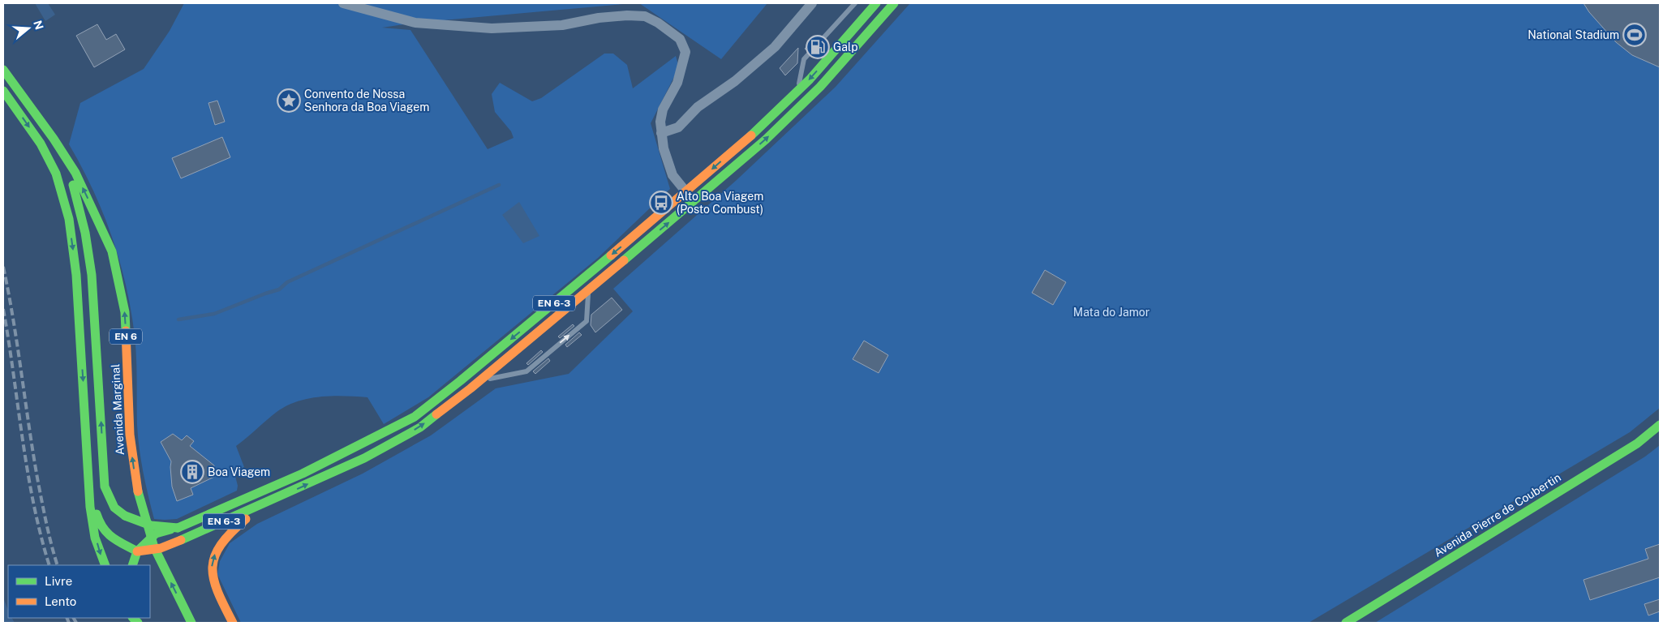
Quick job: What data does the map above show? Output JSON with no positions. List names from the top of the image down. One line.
{"streets":{"main road":["EN 6-3","EN 6","Avenida Marginal","Avenida Pierre de Coubertin"]},"crossings":[["EN 6-3","Avenida Marginal"]],"parks":["Mata do Jamor"],"places":{"sports":["National Stadium"],"fuel station":["Galp"],"place":["Convento de Nossa Senhora da Boa Viagem"],"bus stop":["Alto Boa Viagem (Posto Combust)"],"building":["Boa Viagem"]},"legend":["Livre","Lento"],"north":"right"}
